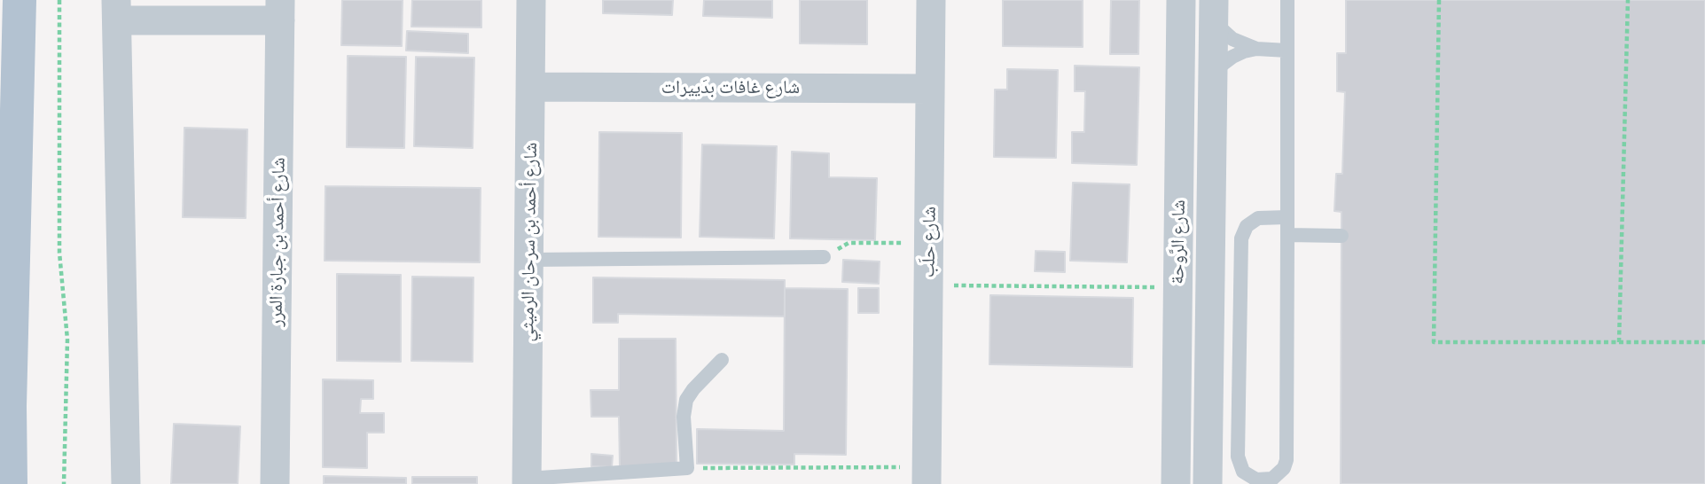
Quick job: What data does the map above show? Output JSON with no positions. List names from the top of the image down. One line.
{"streets":{"street":["شارع غافات بدَييرات","شارع أحمد بن جبارة المرر","شارع أحمد بن سرحان الرميثي","شارع حلَب","شارع الرَّوحة"]},"crossings":[["شارع غافات بدَييرات","شارع أحمد بن سرحان الرميثي"],["شارع غافات بدَييرات","شارع حلَب"]]}
